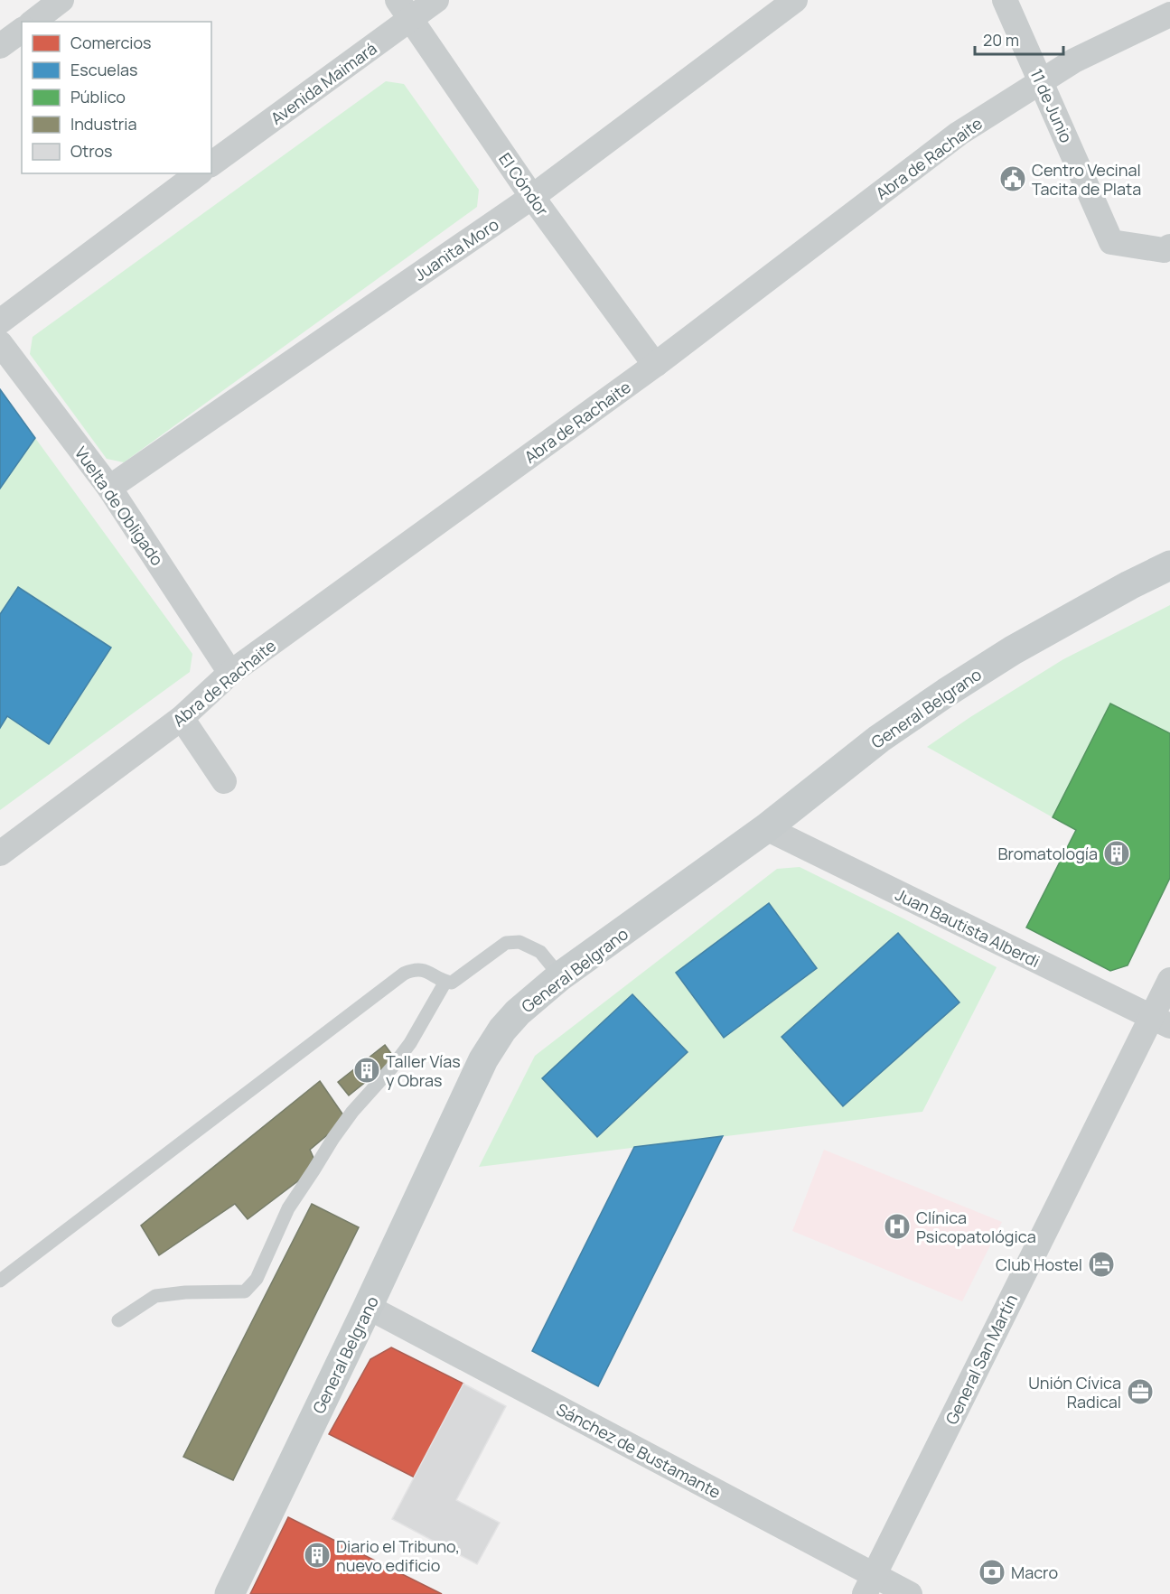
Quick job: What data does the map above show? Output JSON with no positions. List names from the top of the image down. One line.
{"streets":{"main road":["General Belgrano"],"street":["Avenida Maimará","11 de Junio","Abra de Rachaite","El Cóndor","Juanita Moro","Vuelta de Obligado","Juan Bautista Alberdi","General San Martín","Sánchez de Bustamante"]},"crossings":[["Avenida Maimará","El Cóndor"],["11 de Junio","Abra de Rachaite"],["Abra de Rachaite","El Cóndor"],["Abra de Rachaite","Vuelta de Obligado"],["El Cóndor","Juanita Moro"],["Juanita Moro","Vuelta de Obligado"],["General Belgrano","Juan Bautista Alberdi"],["General Belgrano","Sánchez de Bustamante"],["Juan Bautista Alberdi","General San Martín"],["General San Martín","Sánchez de Bustamante"]],"places":{"public building":["Centro Vecinal Tacita de Plata"],"building":["Bromatología","Taller Vías y Obras","Diario el Tribuno, nuevo edificio"],"hospital":["Clínica Psicopatológica"],"hotel":["Club Hostel"],"office":["Unión Cívica Radical"],"bank":["Macro"]},"legend":["Comercios","Escuelas","Público","Industria","Otros"],"scale_bar":"20 m"}
